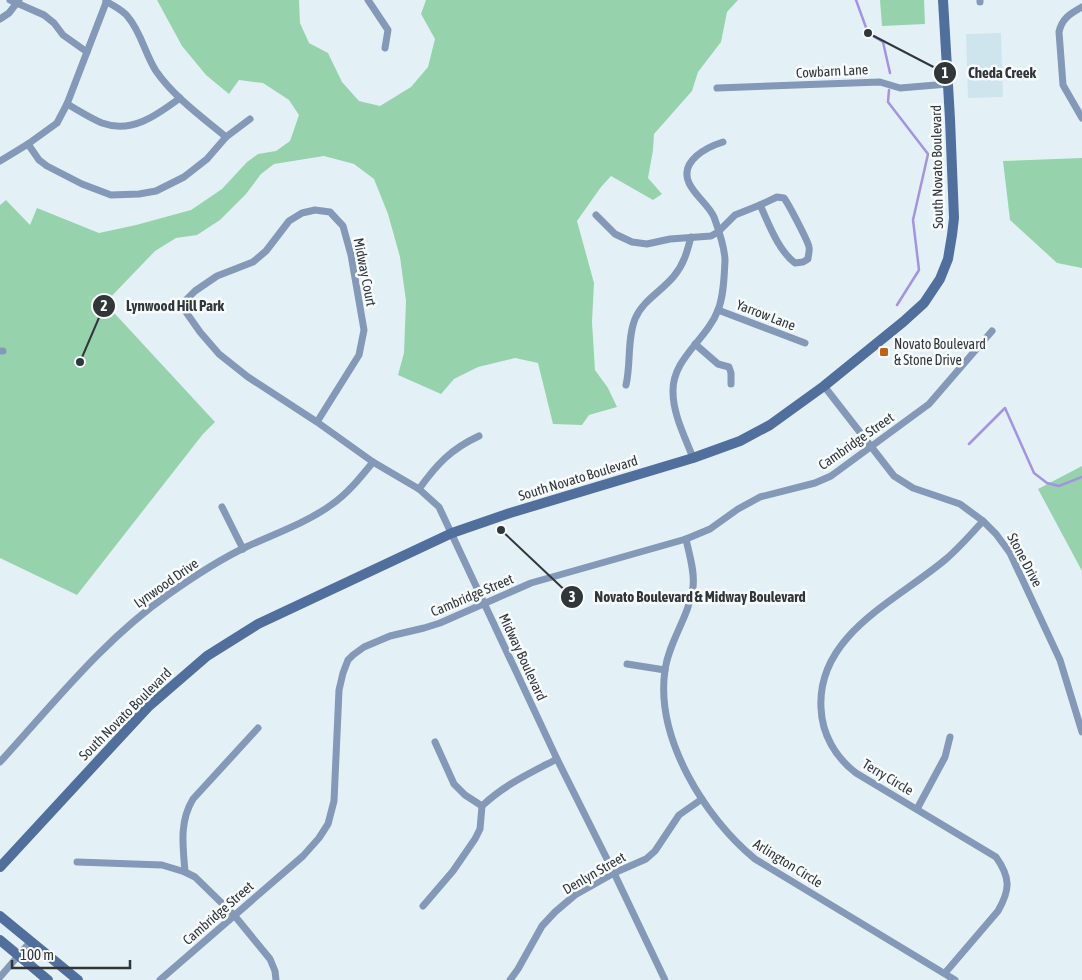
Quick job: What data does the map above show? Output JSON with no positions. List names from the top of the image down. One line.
{"streets":{"main road":["South Novato Boulevard"],"street":["Cowbarn Lane","Midway Court","Yarrow Lane","Cambridge Street","Stone Drive","Lynwood Drive","Midway Boulevard","Terry Circle","Arlington Circle","Denlyn Street"]},"crossings":[["Cowbarn Lane","South Novato Boulevard"],["South Novato Boulevard","Stone Drive"],["South Novato Boulevard","Midway Boulevard"],["Midway Court","Midway Boulevard"],["Cambridge Street","Stone Drive"],["Cambridge Street","Midway Boulevard"],["Cambridge Street","Arlington Circle"],["Stone Drive","Terry Circle"],["Lynwood Drive","Midway Boulevard"],["Midway Boulevard","Denlyn Street"],["Terry Circle","Arlington Circle"],["Arlington Circle","Denlyn Street"]],"places":{"other":["Cheda Creek","Lynwood Hill Park","Novato Boulevard & Midway Boulevard"],"transit":["Novato Boulevard & Stone Drive"]},"scale_bar":"100 m"}
